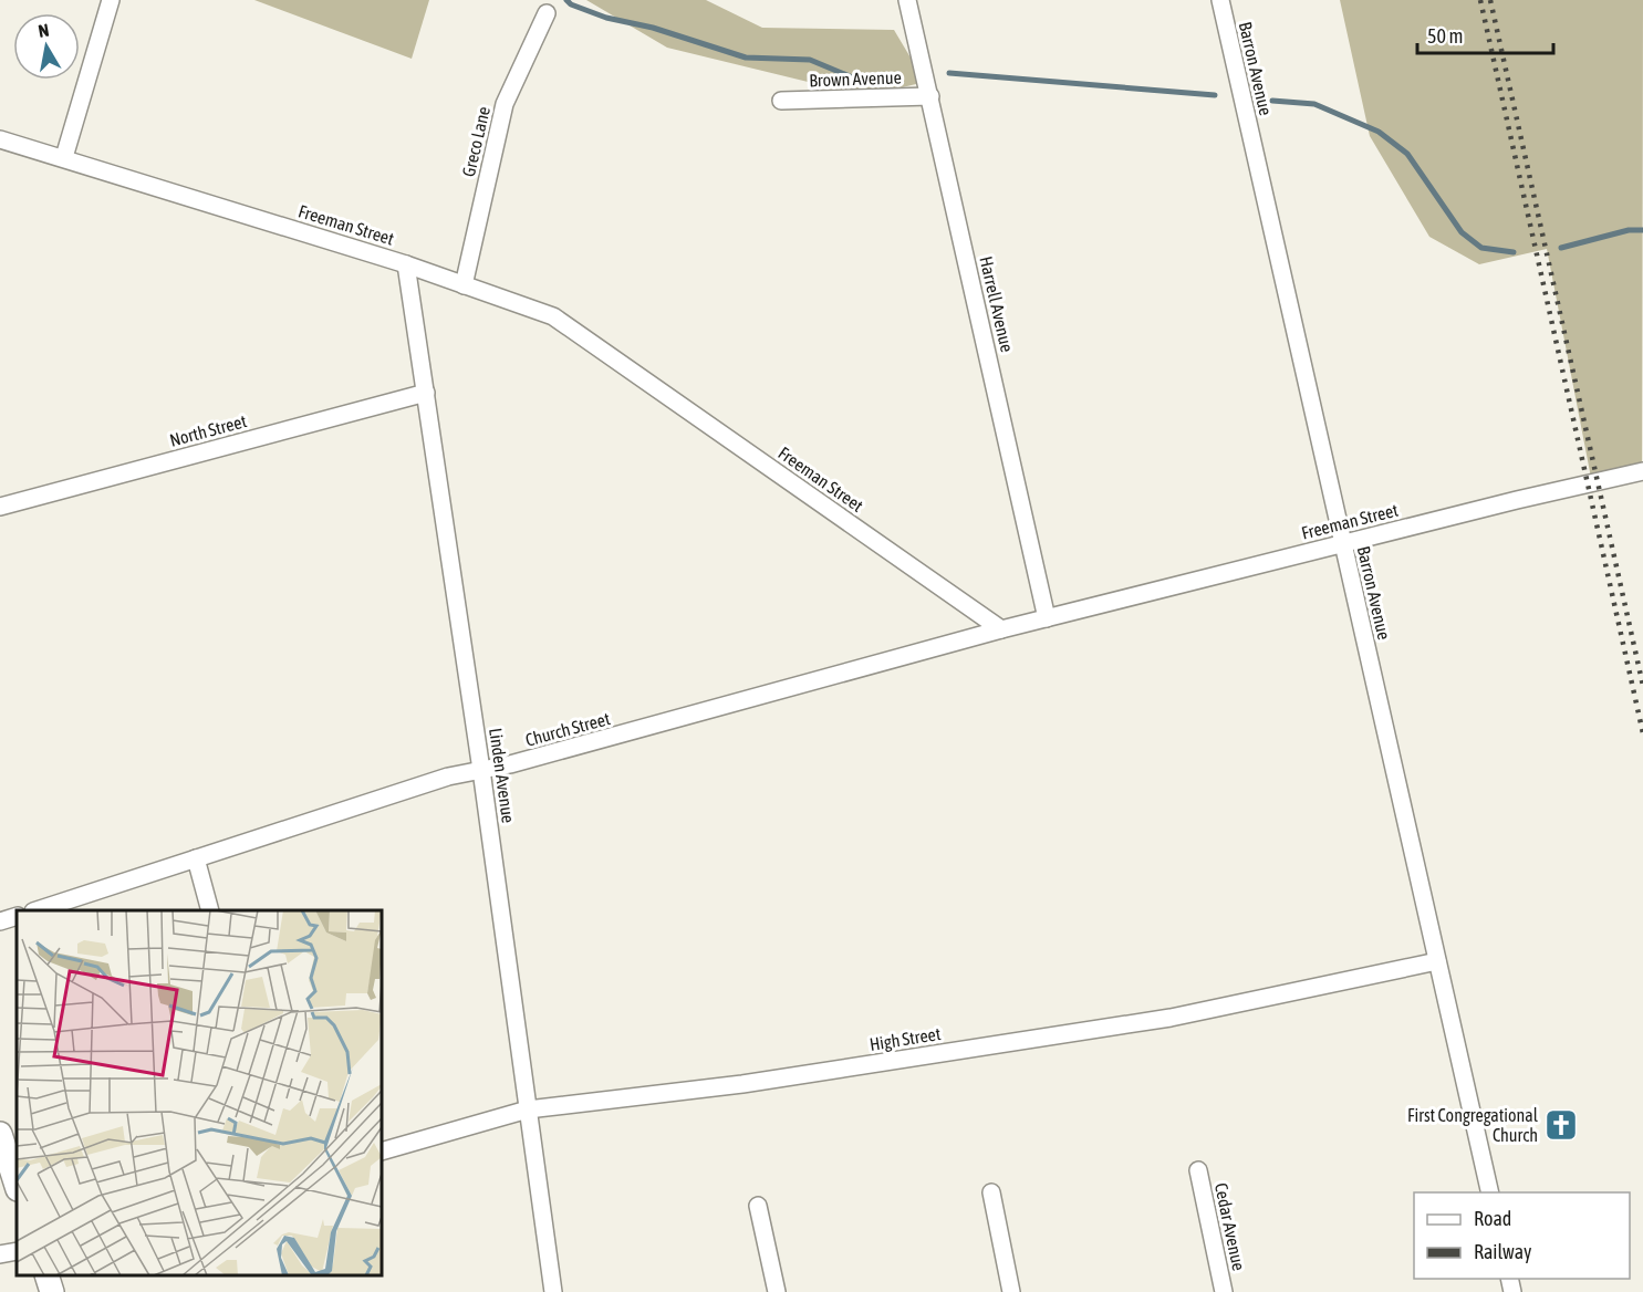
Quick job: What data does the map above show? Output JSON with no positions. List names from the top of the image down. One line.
{"streets":{"street":["Barron Avenue","Brown Avenue","Greco Lane","Freeman Street","Harrell Avenue","North Street","Church Street","Linden Avenue","High Street","Cedar Avenue"]},"crossings":[["Barron Avenue","Freeman Street"],["Barron Avenue","High Street"],["Brown Avenue","Harrell Avenue"],["Greco Lane","Freeman Street"],["Freeman Street","Harrell Avenue"],["Freeman Street","Church Street"],["Freeman Street","Linden Avenue"],["North Street","Linden Avenue"],["Church Street","Linden Avenue"],["Linden Avenue","High Street"]],"places":{"church":["First Congregational Church"]},"legend":["Road","Railway"],"scale_bar":"50 m","north":"top"}
